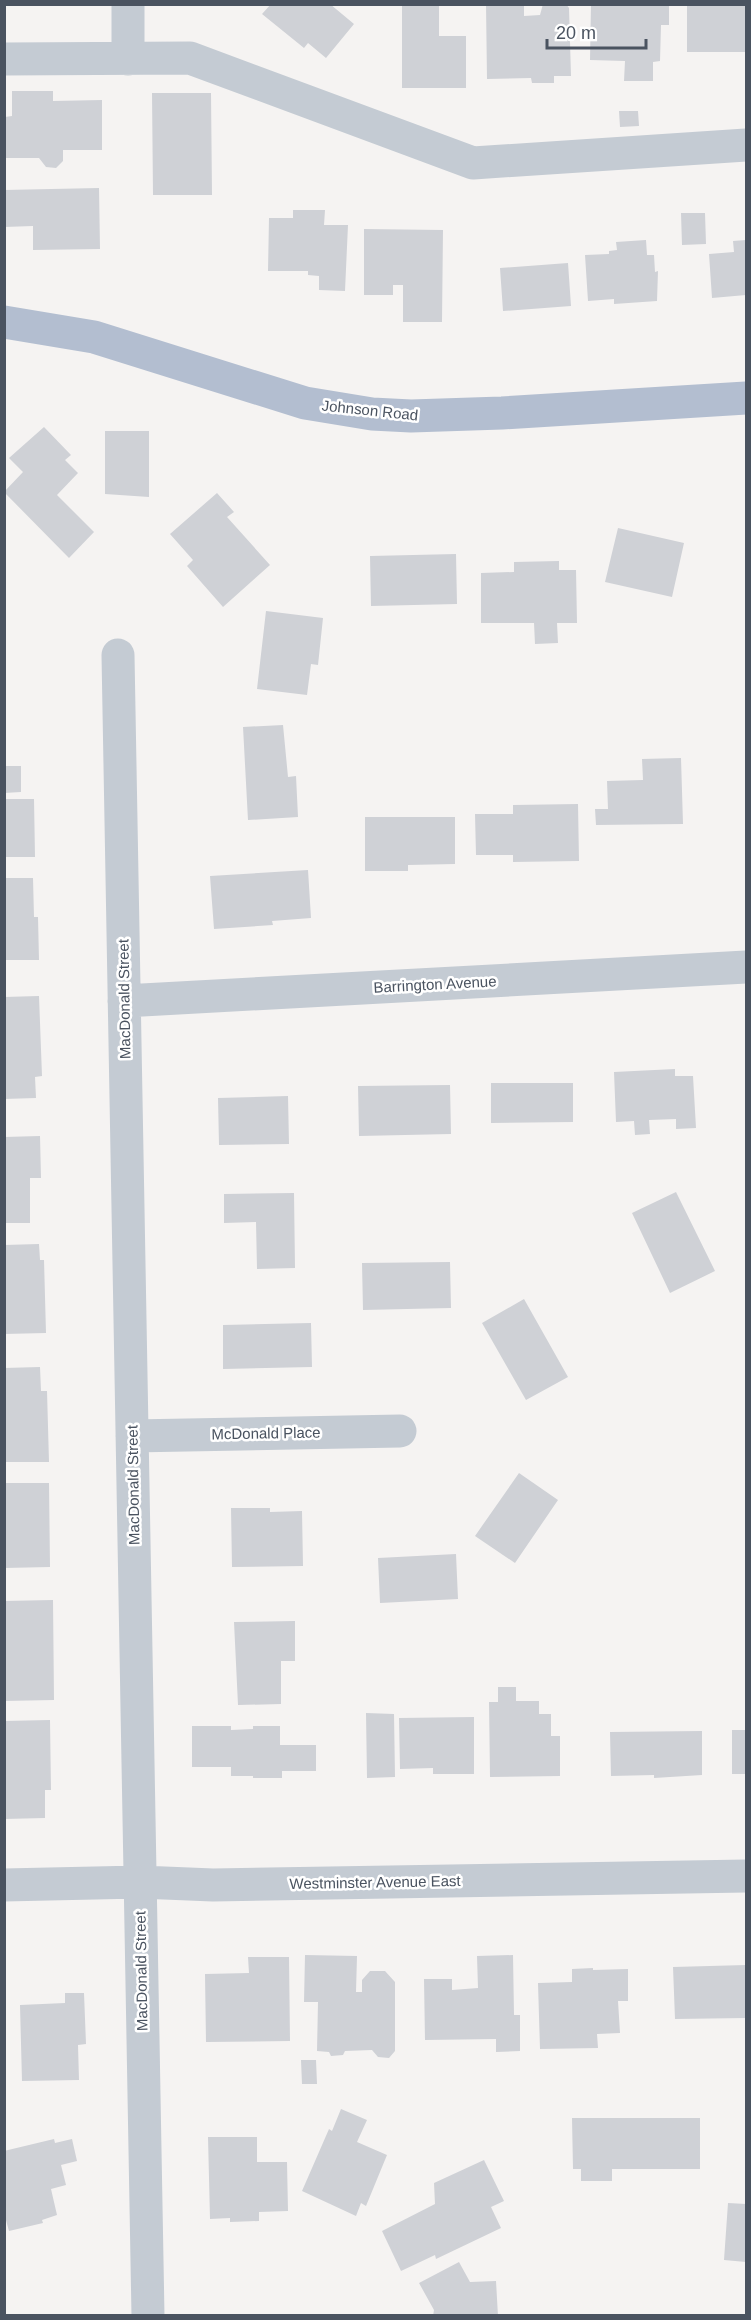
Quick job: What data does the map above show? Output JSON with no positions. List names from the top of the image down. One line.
{"streets":{"main road":["Johnson Road"],"street":["Barrington Avenue","MacDonald Street","McDonald Place","Westminster Avenue East"]},"crossings":[["Barrington Avenue","MacDonald Street"],["MacDonald Street","McDonald Place"],["MacDonald Street","Westminster Avenue East"]],"scale_bar":"20 m"}
